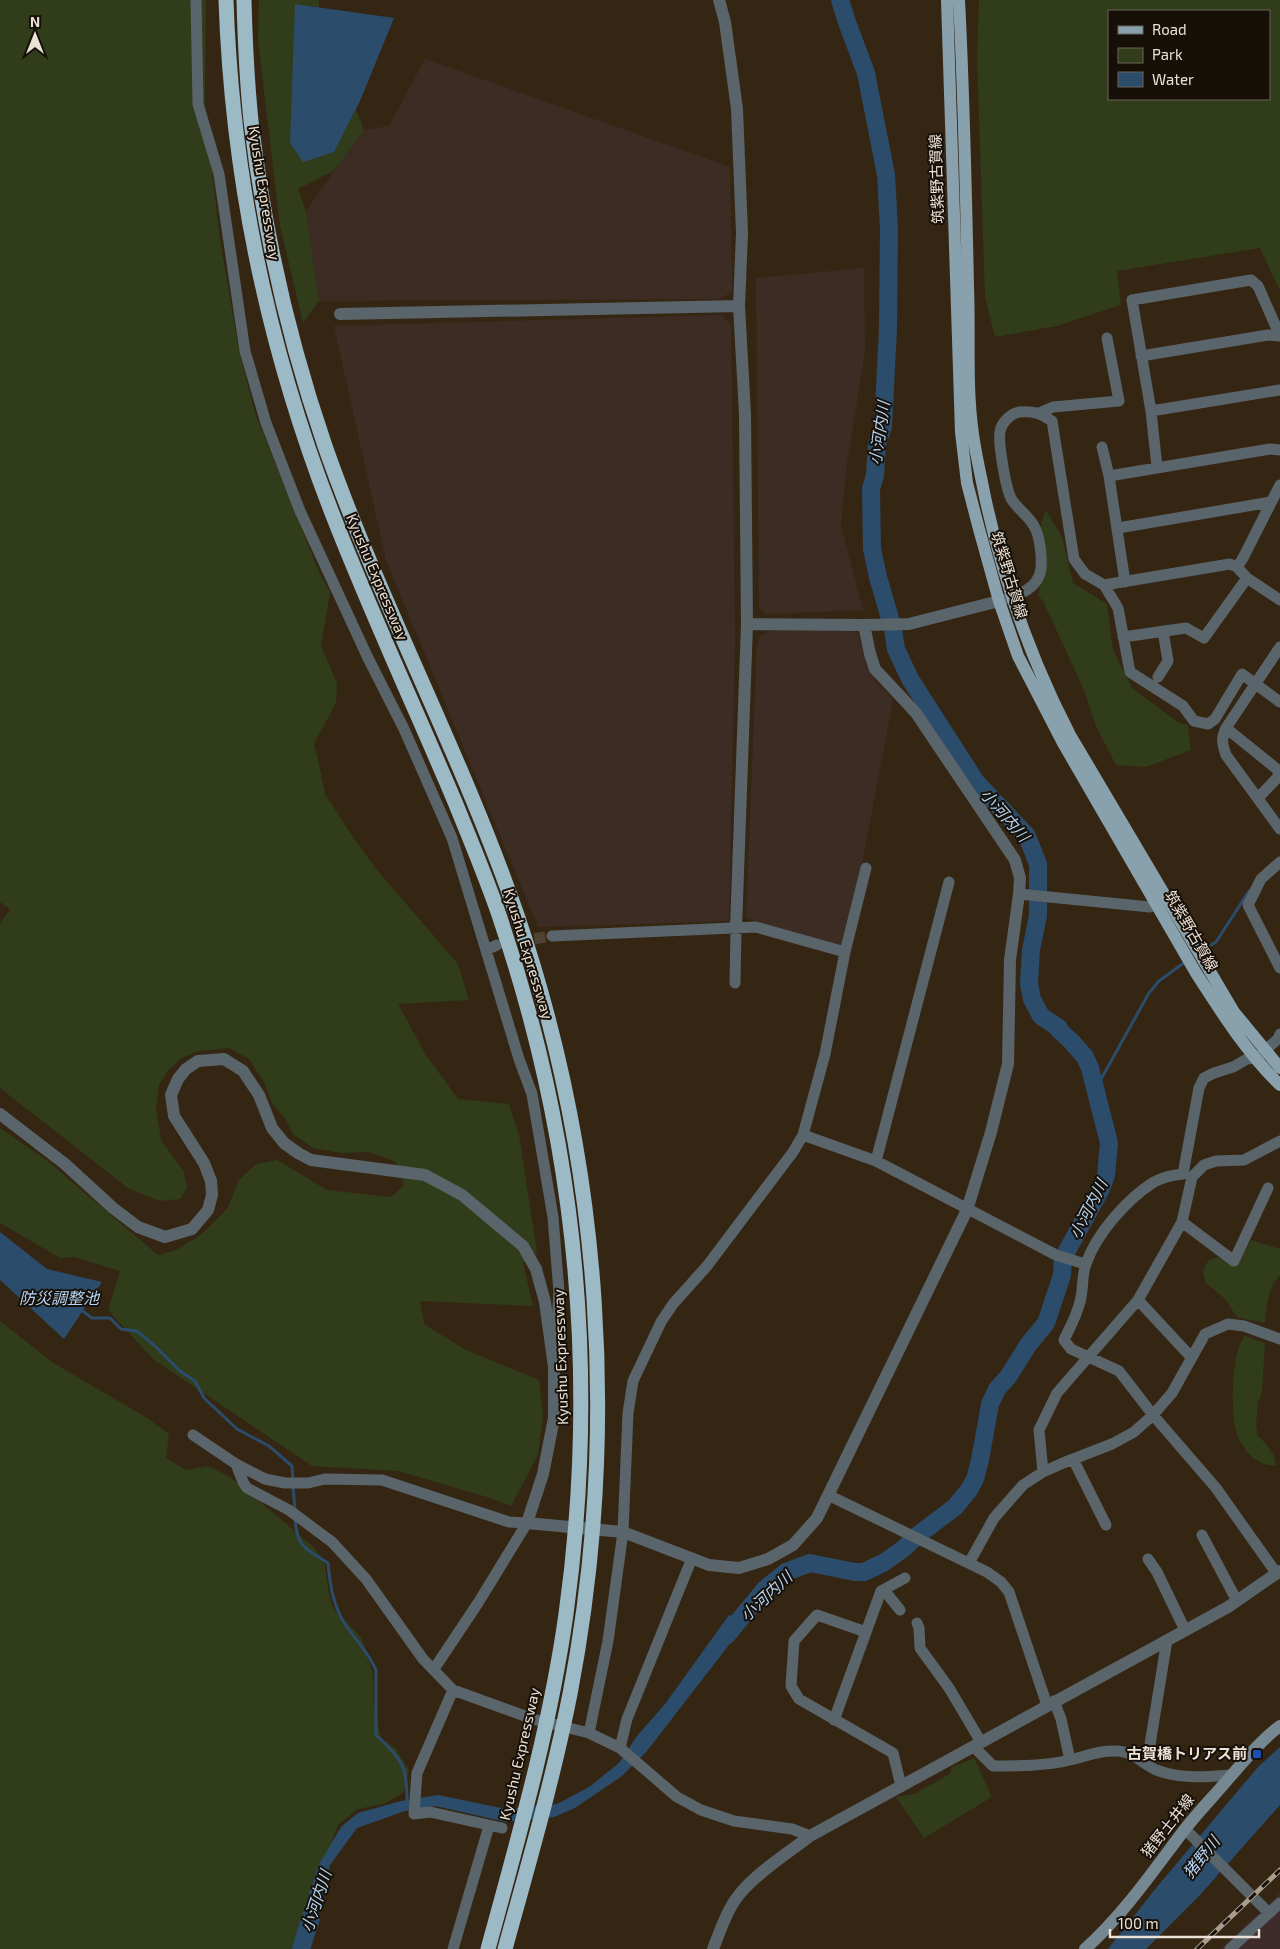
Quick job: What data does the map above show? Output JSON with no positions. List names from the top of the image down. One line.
{"streets":{"highway":["Kyushu Expressway"],"main road":["筑紫野古賀線","猪野土井線"]},"water":["小河内川","防災調整池","猪野川"],"places":{"transit":["古賀橋トリアス前"]},"legend":["Road","Park","Water"],"scale_bar":"100 m","north":"top"}
